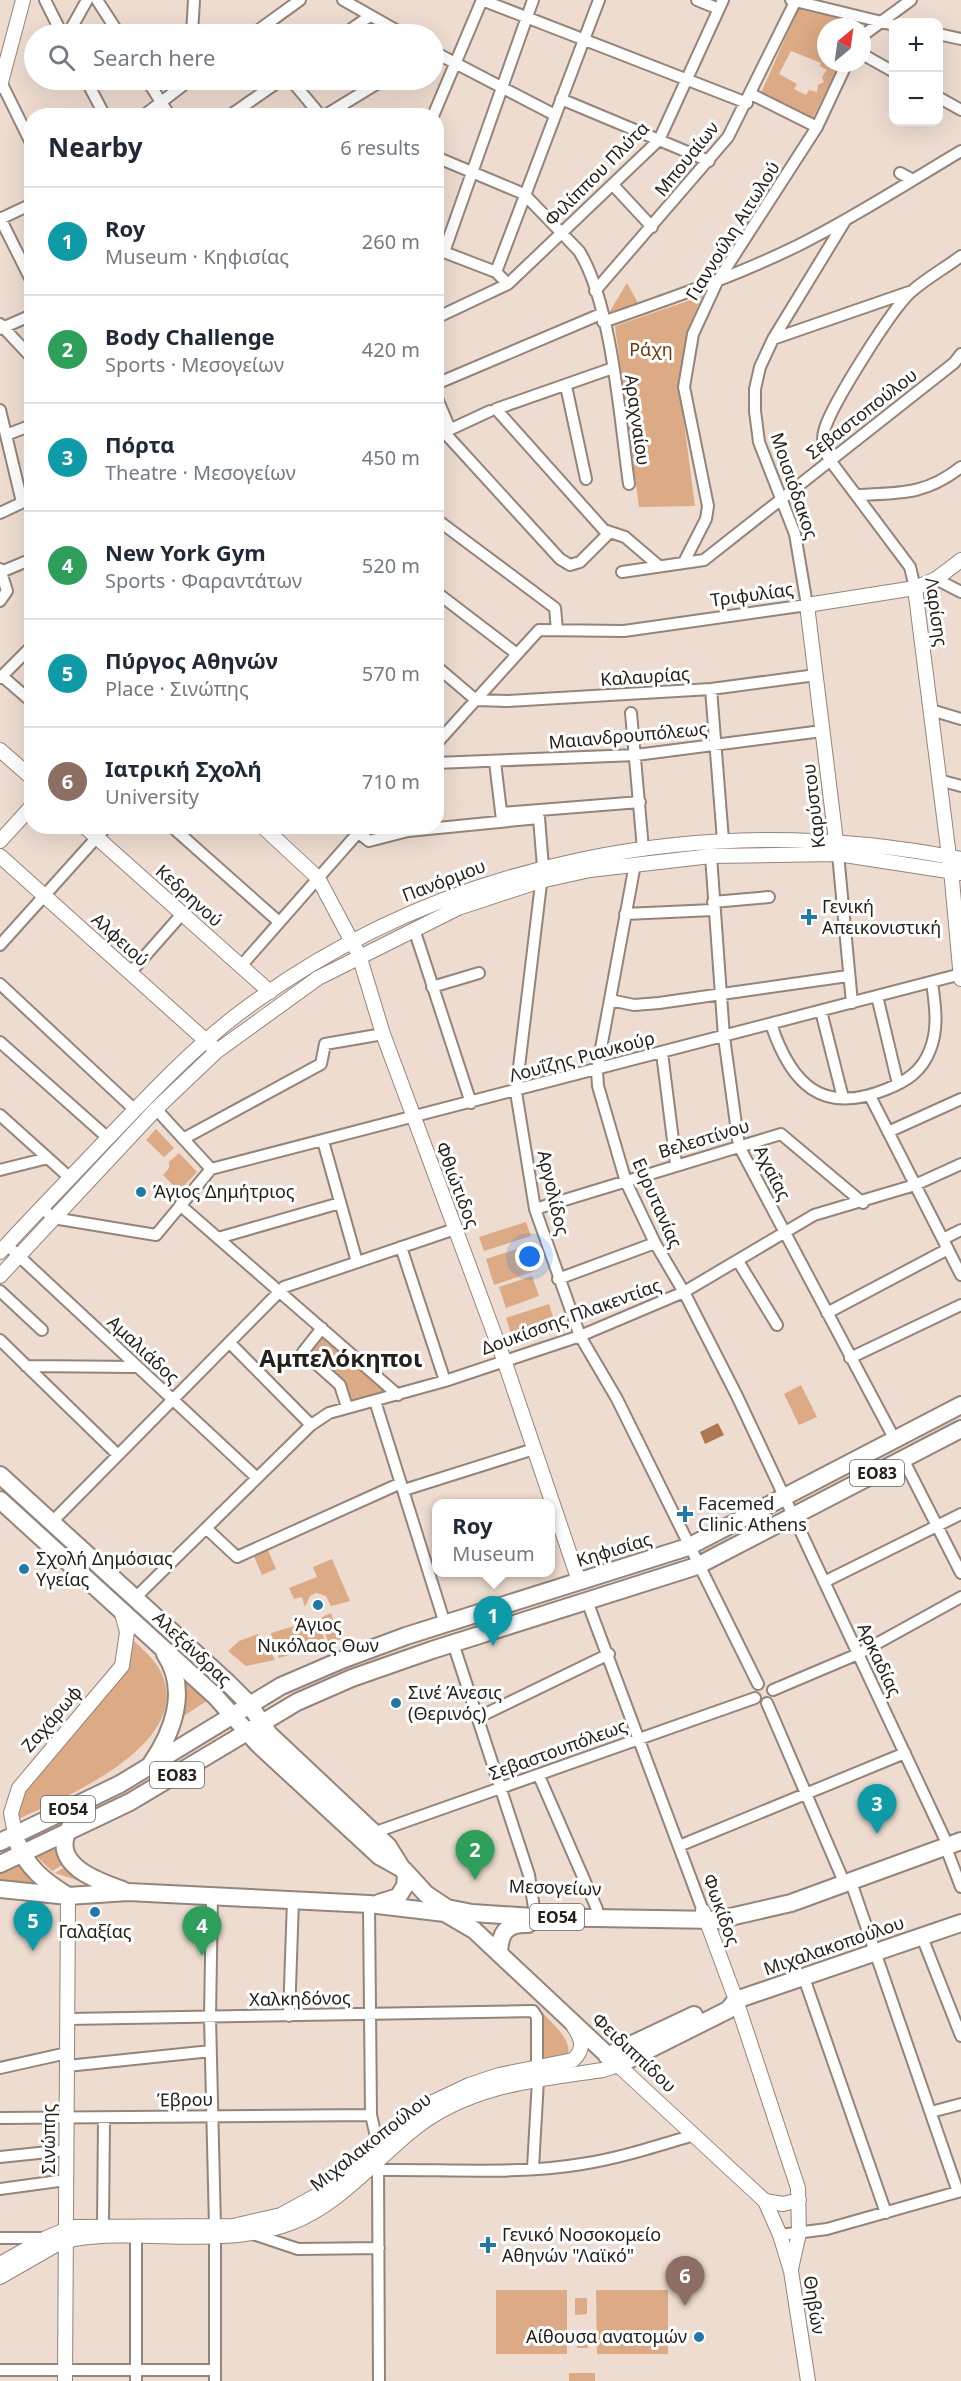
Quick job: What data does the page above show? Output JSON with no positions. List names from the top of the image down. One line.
{"streets":{"main road":["ΕΟ83","Κηφισίας","Αλεξάνδρας","Ζαχάρωφ","ΕΟ54","Μεσογείων","Μιχαλακοπούλου","Φειδιππίδου"],"street":["Μπουαίων","Φιλίππου Πλύτα","Γιαννούλη Αιτωλού","Σεβαστοπούλου","Αραχναίου","Μοισιόδακος","Τριφυλίας","Λαρίσης","Καλαυρίας","Μαιανδρουπόλεως","Καρύστου","Πανόρμου","Κεδρηνού","Αλφειού","Λουΐζης Ριανκούρ","Βελεστίνου","Αχαΐας","Φθιώτιδος","Αργολίδος","Ευρυτανίας","Δουκίσσης Πλακεντίας","Αμαλιάδος","Αρκαδίας","Σεβαστουπόλεως","Φωκίδος","Χαλκηδόνος","Έβρου","Σινώπης","Θηβών"]},"crossings":[["Μπουαίων","Αραχναίου"],["Φιλίππου Πλύτα","Αραχναίου"],["Γιαννούλη Αιτωλού","Σεβαστοπούλου"],["Σεβαστοπούλου","Μοισιόδακος"],["Σεβαστοπούλου","Λαρίσης"],["Μοισιόδακος","Τριφυλίας"],["Μοισιόδακος","Καρύστου"],["Τριφυλίας","Λαρίσης"],["Τριφυλίας","Καρύστου"],["Λαρίσης","Πανόρμου"],["Λαρίσης","Λουΐζης Ριανκούρ"],["Καλαυρίας","Καρύστου"],["Μαιανδρουπόλεως","Καρύστου"],["Καρύστου","Πανόρμου"],["Καρύστου","Λουΐζης Ριανκούρ"],["Πανόρμου","Κεδρηνού"],["Πανόρμου","Αλφειού"],["Πανόρμου","Αχαΐας"],["Πανόρμου","Φθιώτιδος"],["Πανόρμου","Αργολίδος"],["Πανόρμου","Ευρυτανίας"],["Πανόρμου","Αμαλιάδος"],["Λουΐζης Ριανκούρ","Αχαΐας"],["Λουΐζης Ριανκούρ","Φθιώτιδος"],["Λουΐζης Ριανκούρ","Αργολίδος"],["Λουΐζης Ριανκούρ","Ευρυτανίας"],["Βελεστίνου","Αχαΐας"],["Βελεστίνου","Αργολίδος"],["Βελεστίνου","Ευρυτανίας"],["Βελεστίνου","Δουκίσσης Πλακεντίας"],["Αχαΐας","Δουκίσσης Πλακεντίας"],["Αχαΐας","Κηφισίας"],["Φθιώτιδος","Δουκίσσης Πλακεντίας"],["Φθιώτιδος","Κηφισίας"],["Αργολίδος","Δουκίσσης Πλακεντίας"],["Αργολίδος","ΕΟ83"],["Αργολίδος","Κηφισίας"],["Αργολίδος","Σεβαστουπόλεως"],["Ευρυτανίας","Δουκίσσης Πλακεντίας"],["Ευρυτανίας","Κηφισίας"],["Ευρυτανίας","Αρκαδίας"],["Δουκίσσης Πλακεντίας","Αμαλιάδος"],["Δουκίσσης Πλακεντίας","Αλεξάνδρας"],["ΕΟ83","Αλεξάνδρας"],["ΕΟ83","Αρκαδίας"],["ΕΟ83","Ζαχάρωφ"],["ΕΟ83","ΕΟ54"],["ΕΟ83","Φωκίδος"],["Κηφισίας","Αλεξάνδρας"],["Κηφισίας","Αρκαδίας"],["Κηφισίας","ΕΟ54"],["Αλεξάνδρας","Ζαχάρωφ"],["Αλεξάνδρας","ΕΟ54"],["Αρκαδίας","Μεσογείων"],["Ζαχάρωφ","ΕΟ54"],["Σεβαστουπόλεως","ΕΟ54"],["Σεβαστουπόλεως","Φωκίδος"],["ΕΟ54","Μεσογείων"],["Μεσογείων","Φωκίδος"],["Μεσογείων","Φειδιππίδου"],["Φωκίδος","Μιχαλακοπούλου"],["Φωκίδος","Θηβών"],["Μιχαλακοπούλου","Χαλκηδόνος"],["Μιχαλακοπούλου","Φειδιππίδου"],["Μιχαλακοπούλου","Σινώπης"],["Χαλκηδόνος","Σινώπης"],["Φειδιππίδου","Θηβών"],["Έβρου","Σινώπης"]],"districts":["Αμπελόκηποι"],"parks":["Ράχη"],"places":{"health":["Γενική Απεικονιστική","Facemed Clinic Athens","Γενικό Νοσοκομείο Αθηνών \"Λαϊκό\""],"other":["Άγιος Δημήτριος","Σχολή Δημόσιας Υγείας","Άγιος Νικόλαος Θων","Σινέ Άνεσις (Θερινός)","Γαλαξίας","Αίθουσα ανατομών"]},"north":"top right","page":{"map_buttons":["+","−"],"search":"Search here","heading":["Nearby","6 results"],"list":[{"mark":"1","name":"Roy","note":"Museum · Κηφισίας","value":"260 m"},{"mark":"2","name":"Body Challenge","note":"Sports · Μεσογείων","value":"420 m"},{"mark":"3","name":"Πόρτα","note":"Theatre · Μεσογείων","value":"450 m"},{"mark":"4","name":"New York Gym","note":"Sports · Φαραντάτων","value":"520 m"},{"mark":"5","name":"Πύργος Αθηνών","note":"Place · Σινώπης","value":"570 m"},{"mark":"6","name":"Ιατρική Σχολή","note":"University","value":"710 m"}],"popup":["Roy","Museum"],"pins":["1","3","2","5","4","6"]}}
